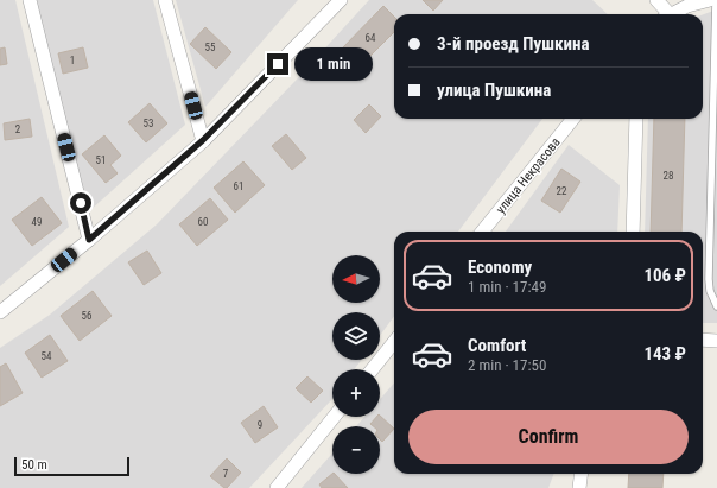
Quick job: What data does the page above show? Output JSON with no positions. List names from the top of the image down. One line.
{"streets":{"street":["улица Некрасова"]},"house_numbers":["64","55","1","53","2","51","28","61","22","49","60","56","54","9","7"],"scale_bar":"50 m","north":"left","page":{"banner":["3-й проезд Пушкина","улица Пушкина"],"bubble":"1 min","list":[{"name":"Economy","note":"1 min · 17:49","value":"106 ₽"},{"name":"Comfort","note":"2 min · 17:50","value":"143 ₽"}],"map_buttons":["+","−"],"buttons":"Confirm","scale":"50 m"}}
